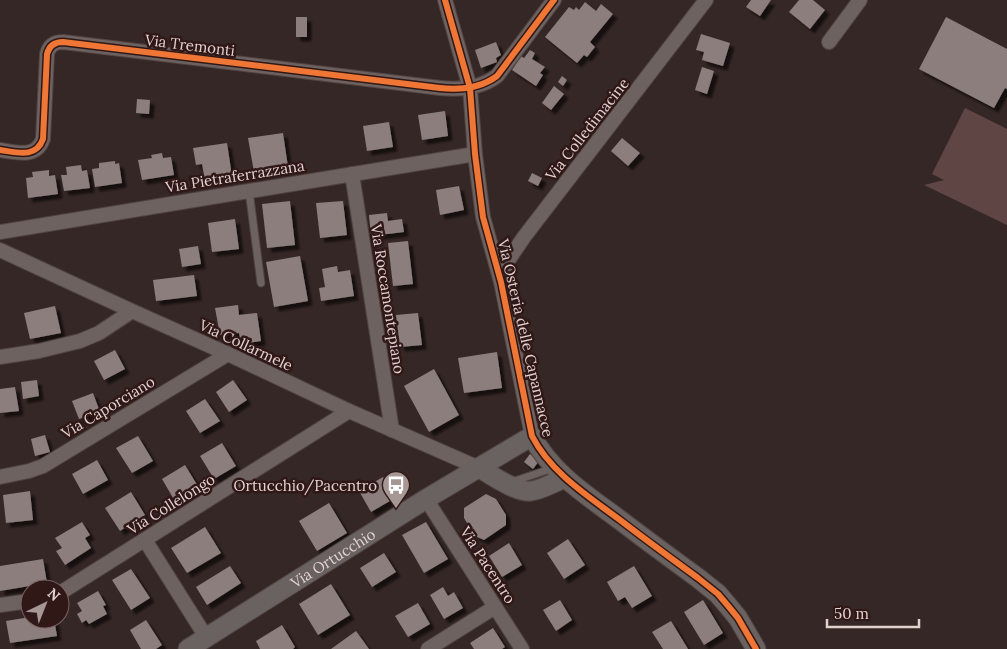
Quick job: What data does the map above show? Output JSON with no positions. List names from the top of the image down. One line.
{"streets":{"street":["Via Tremonti","Via Colledimacine","Via Pietraferrazzana","Via Roccamontepiano","Via Osteria delle Capannacce","Via Collarmele","Via Caporciano","Via Collelongo","Via Ortucchio","Via Pacentro"]},"crossings":[["Via Tremonti","Via Osteria delle Capannacce"],["Via Colledimacine","Via Osteria delle Capannacce"],["Via Pietraferrazzana","Via Roccamontepiano"],["Via Pietraferrazzana","Via Osteria delle Capannacce"],["Via Roccamontepiano","Via Collarmele"],["Via Osteria delle Capannacce","Via Ortucchio"],["Via Collarmele","Via Caporciano"],["Via Collarmele","Via Collelongo"],["Via Collarmele","Via Ortucchio"],["Via Ortucchio","Via Pacentro"]],"places":{"bus stop":["Ortucchio/Pacentro"]},"scale_bar":"50 m","north":"top right"}
